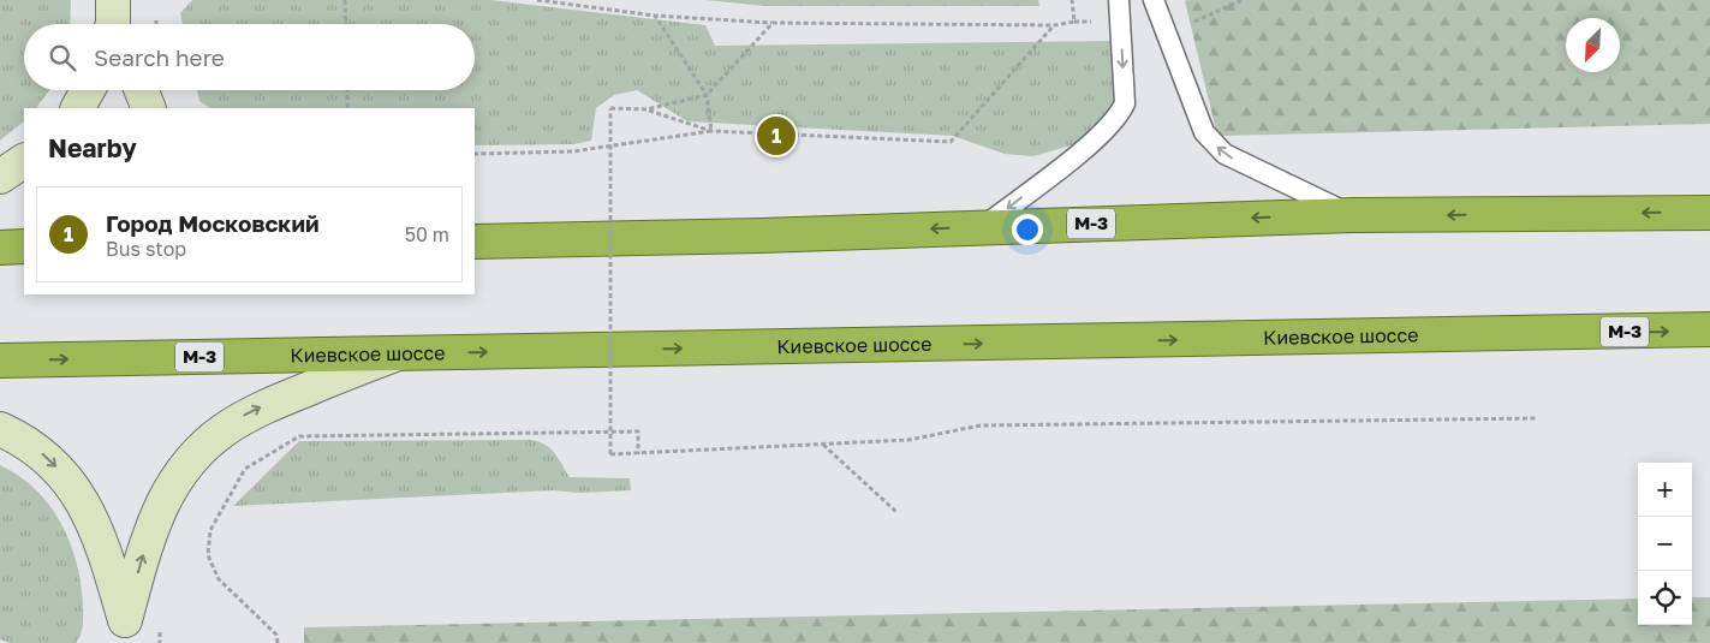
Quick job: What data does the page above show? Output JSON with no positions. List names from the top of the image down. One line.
{"streets":{"highway":["М-3","Киевское шоссе"]},"north":"bottom left","page":{"search":"Search here","heading":"Nearby","pins":"1","list":[{"mark":"1","name":"Город Московский","note":"Bus stop","value":"50 m"}],"map_buttons":["+","−"]}}
